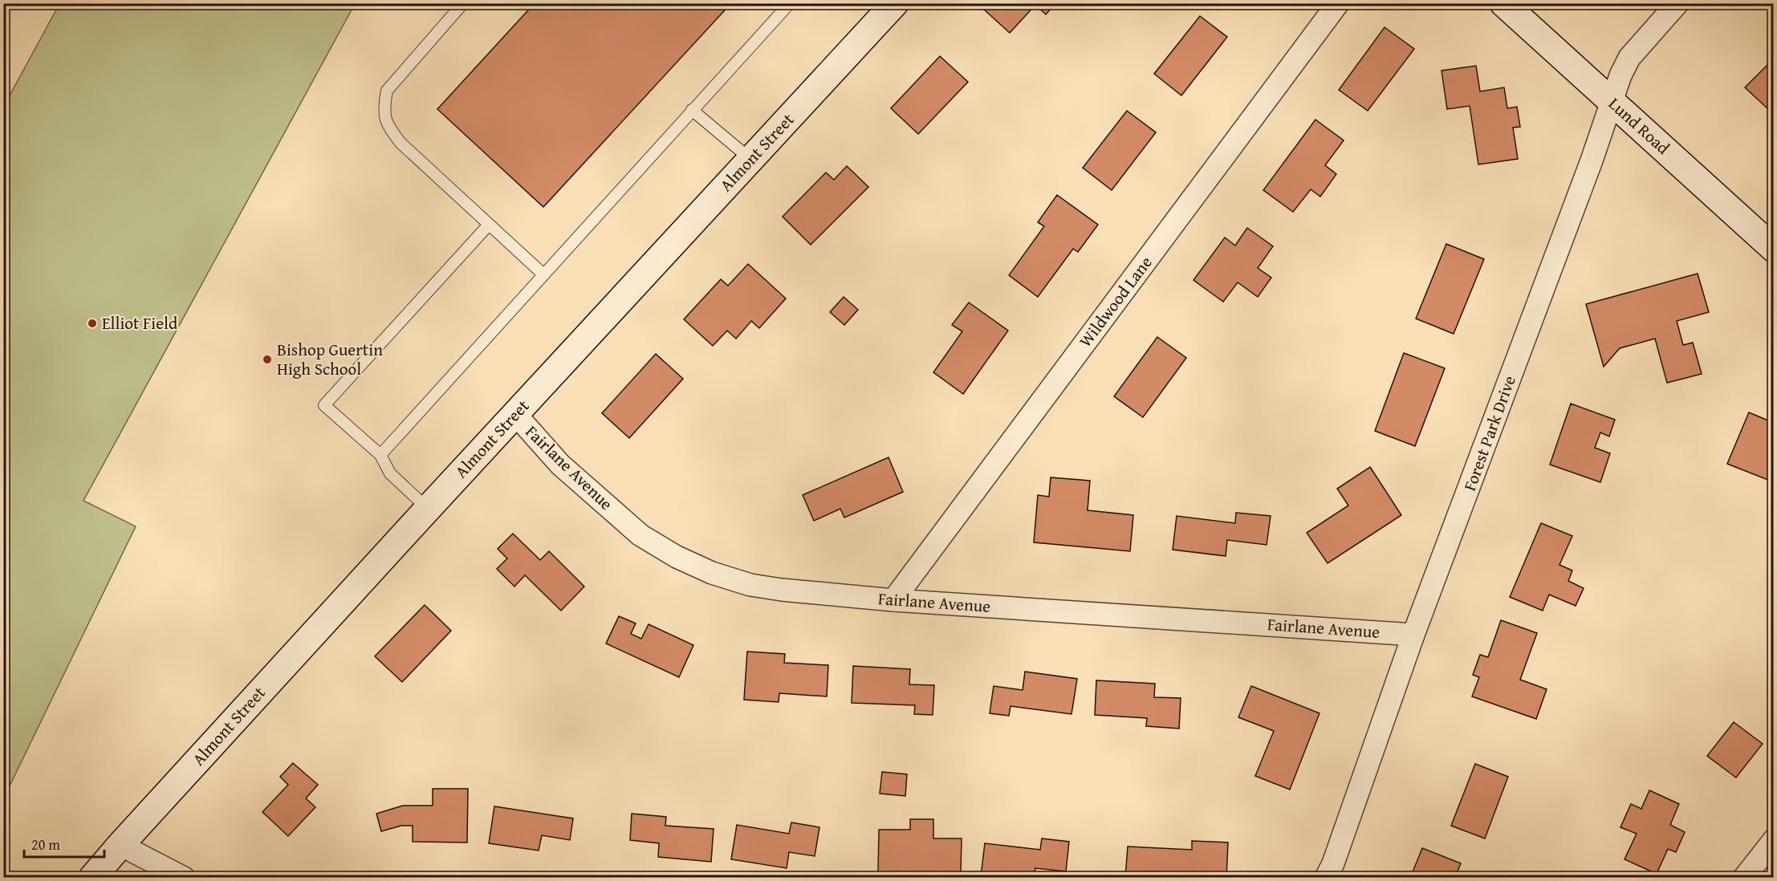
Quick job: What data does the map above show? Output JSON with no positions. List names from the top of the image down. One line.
{"streets":{"street":["Lund Road","Almont Street","Wildwood Lane","Forest Park Drive","Fairlane Avenue"]},"crossings":[["Lund Road","Forest Park Drive"],["Almont Street","Fairlane Avenue"],["Wildwood Lane","Fairlane Avenue"],["Forest Park Drive","Fairlane Avenue"]],"places":["Elliot Field","Bishop Guertin High School"],"scale_bar":"20 m"}
